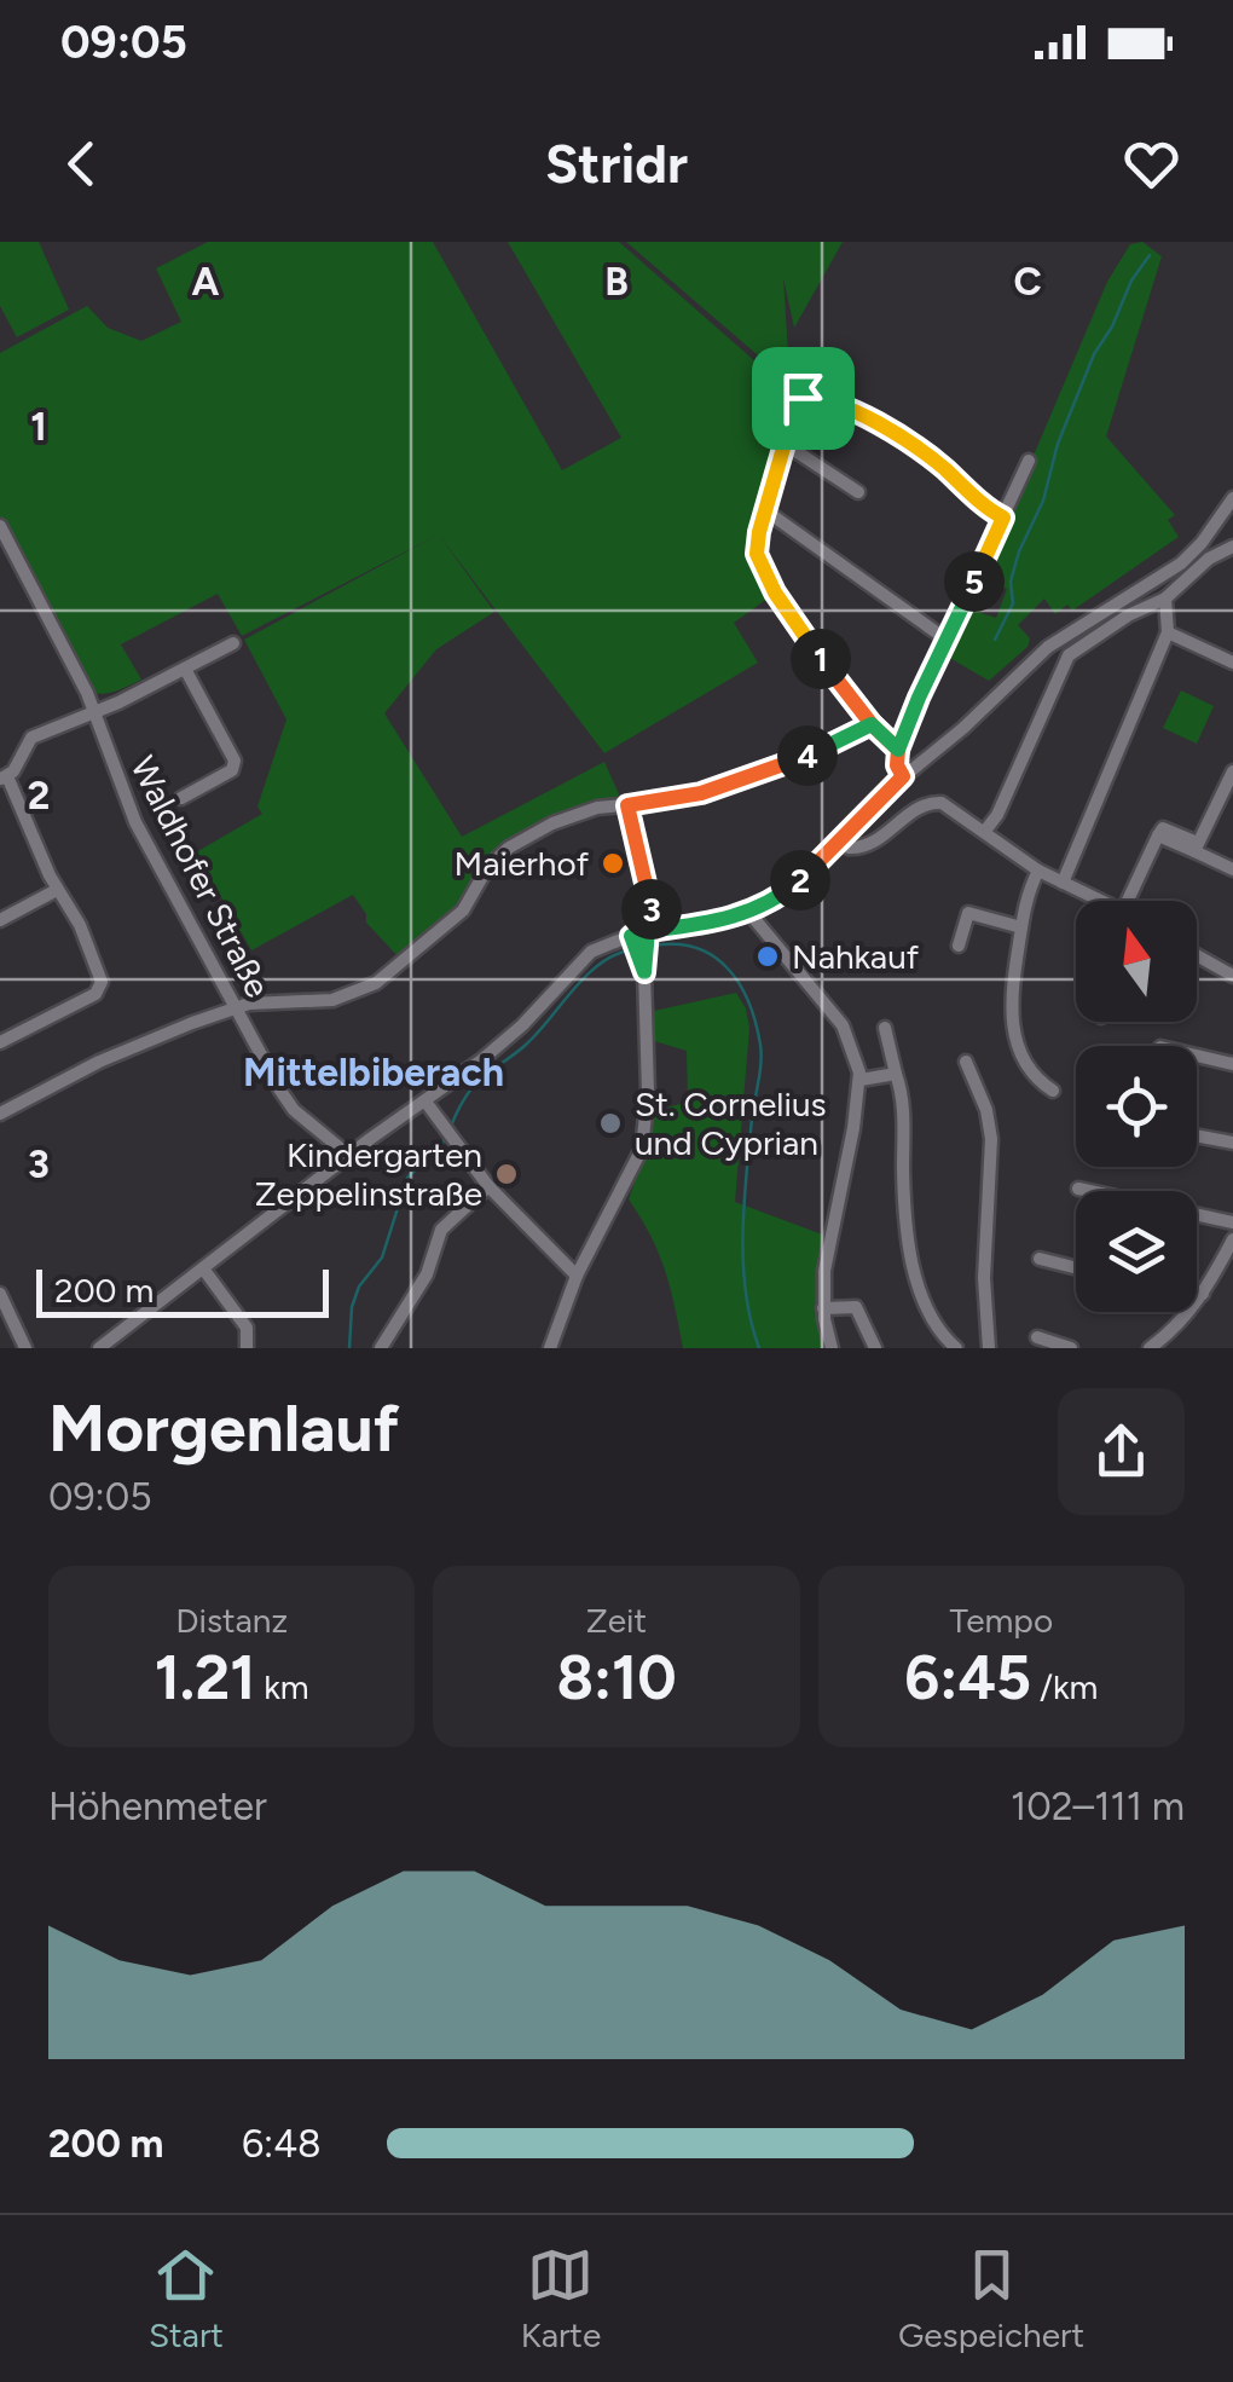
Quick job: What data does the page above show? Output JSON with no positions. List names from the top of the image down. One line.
{"streets":{"street":["Waldhofer Straße"]},"districts":["Mittelbiberach"],"places":["Maierhof","Nahkauf","St. Cornelius und Cyprian","Kindergarten Zeppelinstraße"],"scale_bar":"200 m","north":"top","page":{"status":"09:05","header":"Stridr","pins":["5","1","4","2","3"],"scale":"200 m","heading":["Morgenlauf","09:05"],"stats":[["Distanz","1.21 km"],["Zeit","8:10"],["Tempo","6:45 /km"]],"chart":["Höhenmeter","102–111 m"],"list":[{"name":"200 m","note":"6:48"}],"tabs":["Start","Karte","Gespeichert"]},"grid":{"columns":["A","B","C"],"rows":["1","2","3"]}}
